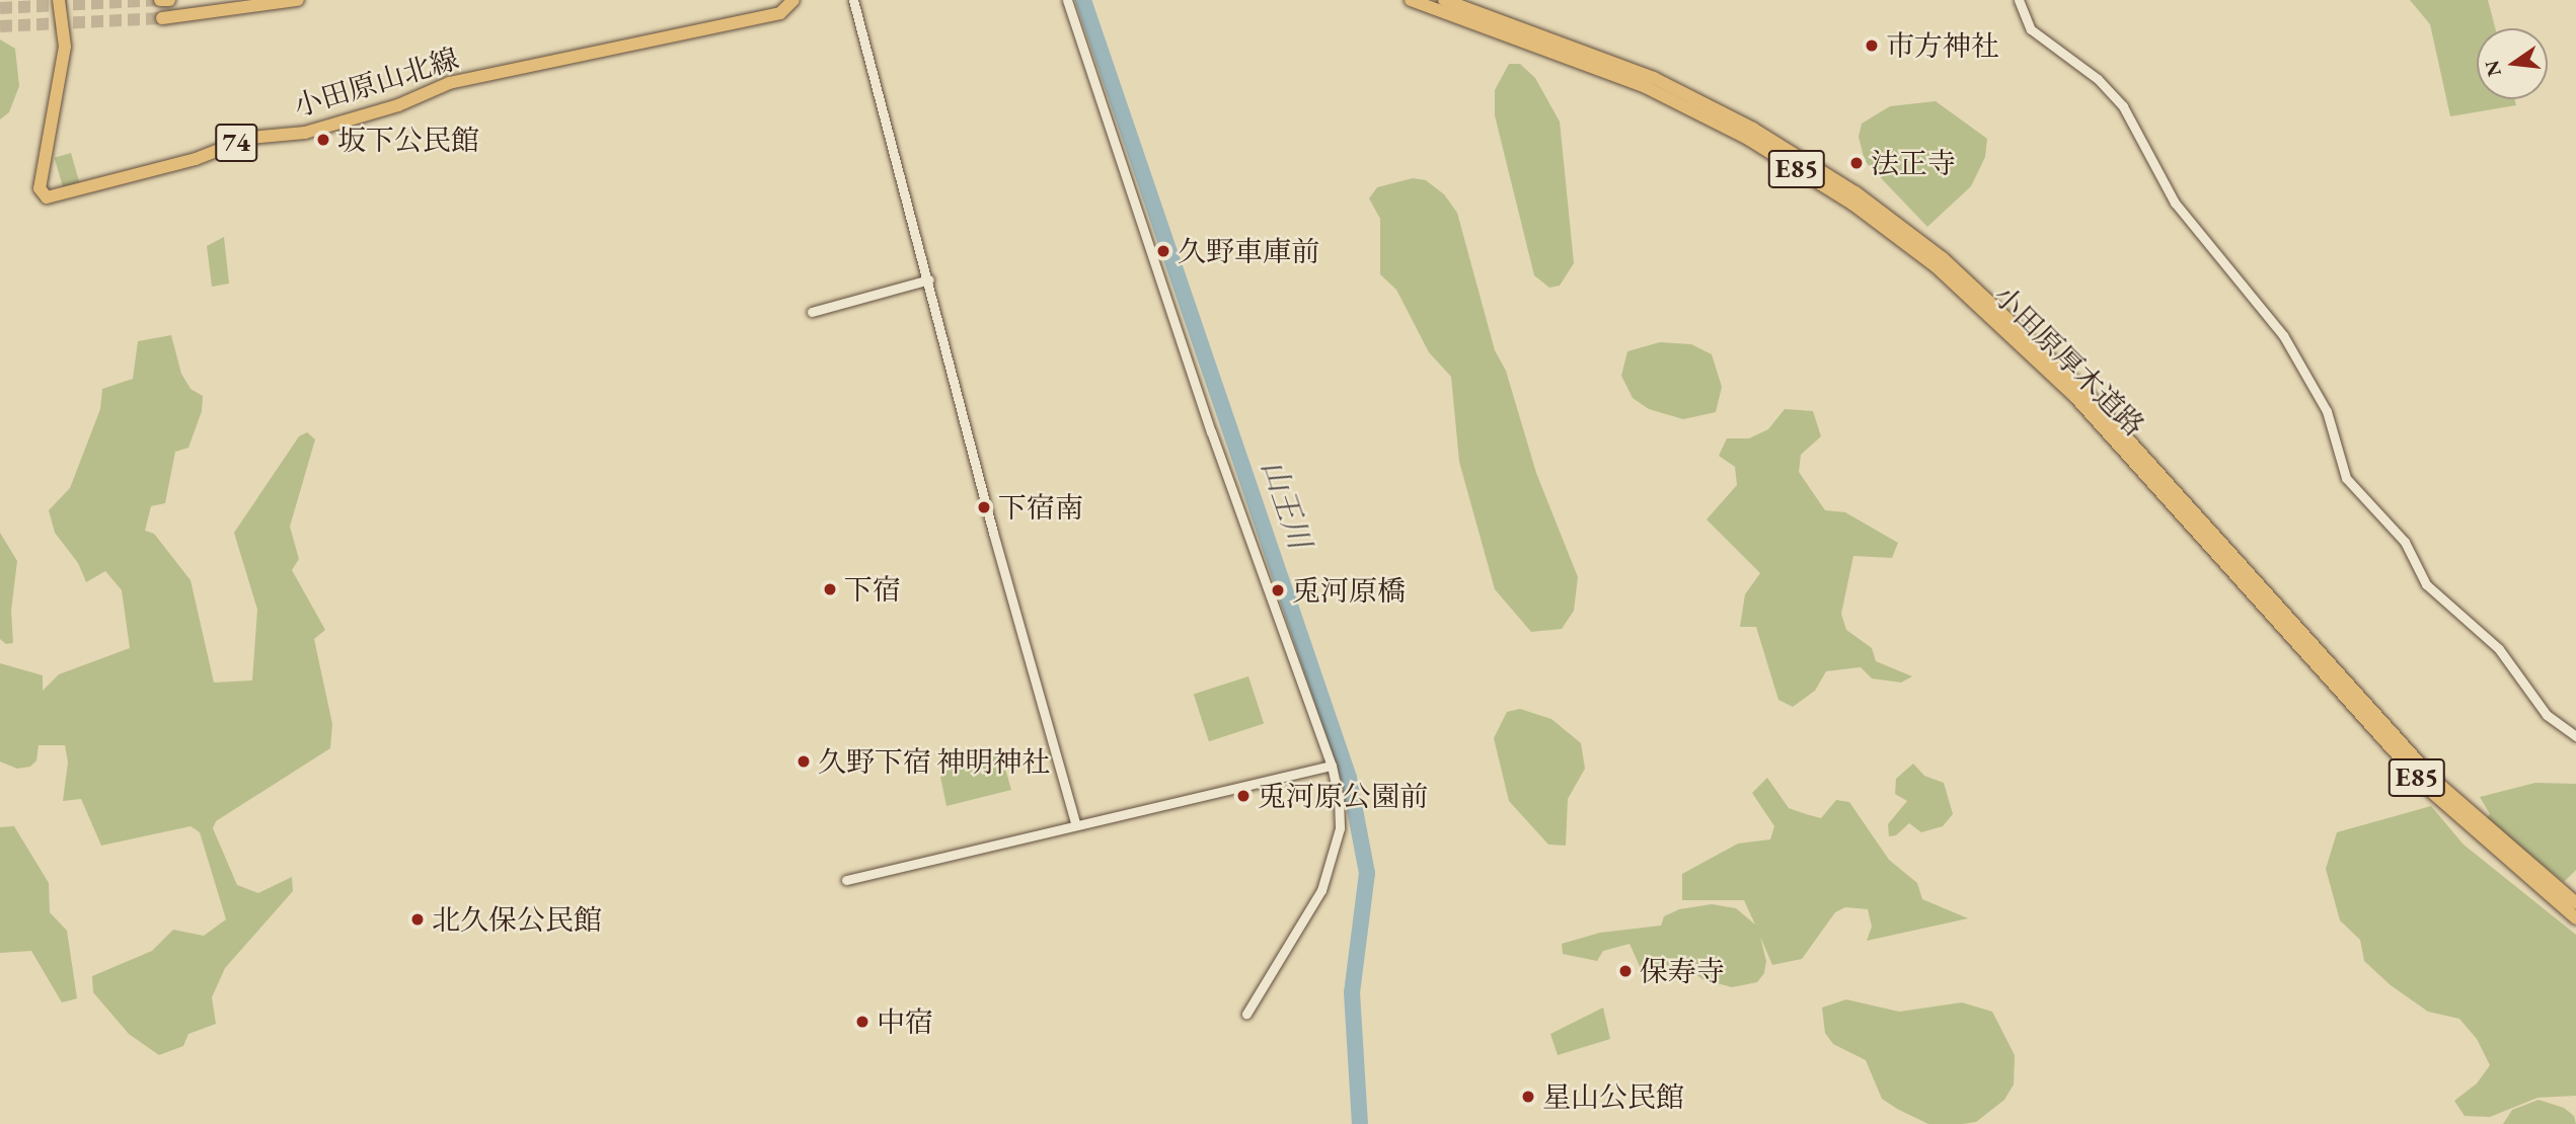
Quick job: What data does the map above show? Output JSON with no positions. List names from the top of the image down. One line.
{"streets":{"main road":["小田原山北線","74","E85","小田原厚木道路"]},"water":["山王川"],"places":["市方神社","坂下公民館","法正寺","久野車庫前","下宿南","下宿","兎河原橋","久野下宿 神明神社","兎河原公園前","北久保公民館","保寿寺","中宿","星山公民館"],"north":"left"}
